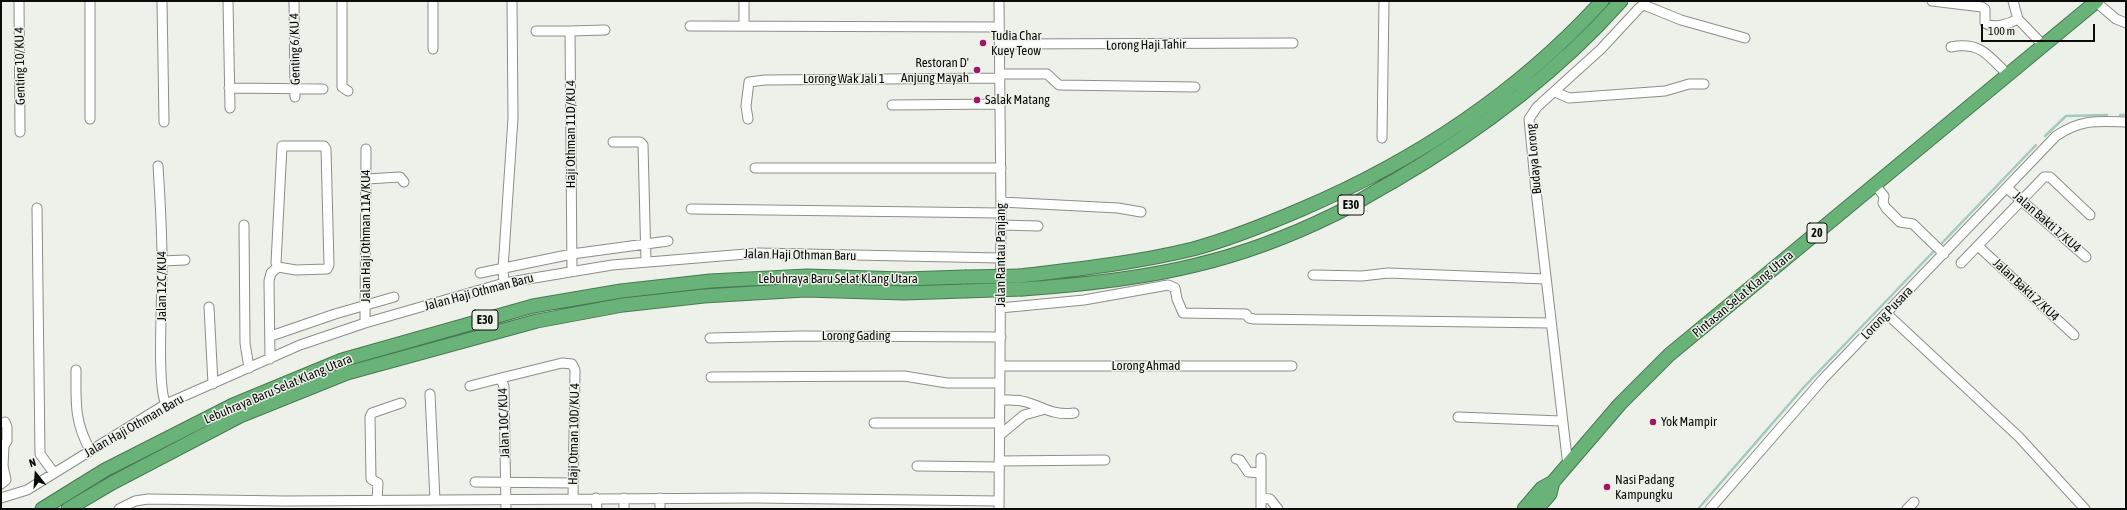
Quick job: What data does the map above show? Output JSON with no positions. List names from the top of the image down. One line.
{"streets":{"highway":["E30","20","Lebuhraya Baru Selat Klang Utara","Pintasan Selat Klang Utara"],"street":["Lorong Haji Tahir","Genting 6/KU 4","Genting 10/KU 4","Lorong Wak Jali 1","Haji Othman 11D/KU 4","Budaya Lorong","Jalan Bakti 1/KU4","Jalan Haji Othman 11A/KU4","Jalan Haji Othman Baru","Jalan Rantau Panjang","Jalan 12C/KU4","Jalan Bakti 2/KU4","Lorong Pusara","Lorong Gading","Lorong Ahmad","Jalan 10C/KU4","Haji Otman 10D/KU 4"]},"crossings":[["Lorong Haji Tahir","Jalan Rantau Panjang"],["Lorong Wak Jali 1","Jalan Rantau Panjang"],["Haji Othman 11D/KU 4","Jalan Haji Othman Baru"],["Budaya Lorong","Pintasan Selat Klang Utara"],["Jalan Bakti 1/KU4","Lorong Pusara"],["Jalan Haji Othman 11A/KU4","Jalan Haji Othman Baru"],["Jalan Haji Othman Baru","Jalan Rantau Panjang"],["Jalan Haji Othman Baru","Jalan 12C/KU4"],["Jalan Rantau Panjang","Lorong Gading"],["Jalan Rantau Panjang","Lorong Ahmad"],["Jalan 10C/KU4","Haji Otman 10D/KU 4"]],"places":["Tudia Char Kuey Teow","Restoran D' Anjung Mayah","Salak Matang","Yok Mampir","Nasi Padang Kampungku"],"scale_bar":"100 m","north":"top"}
